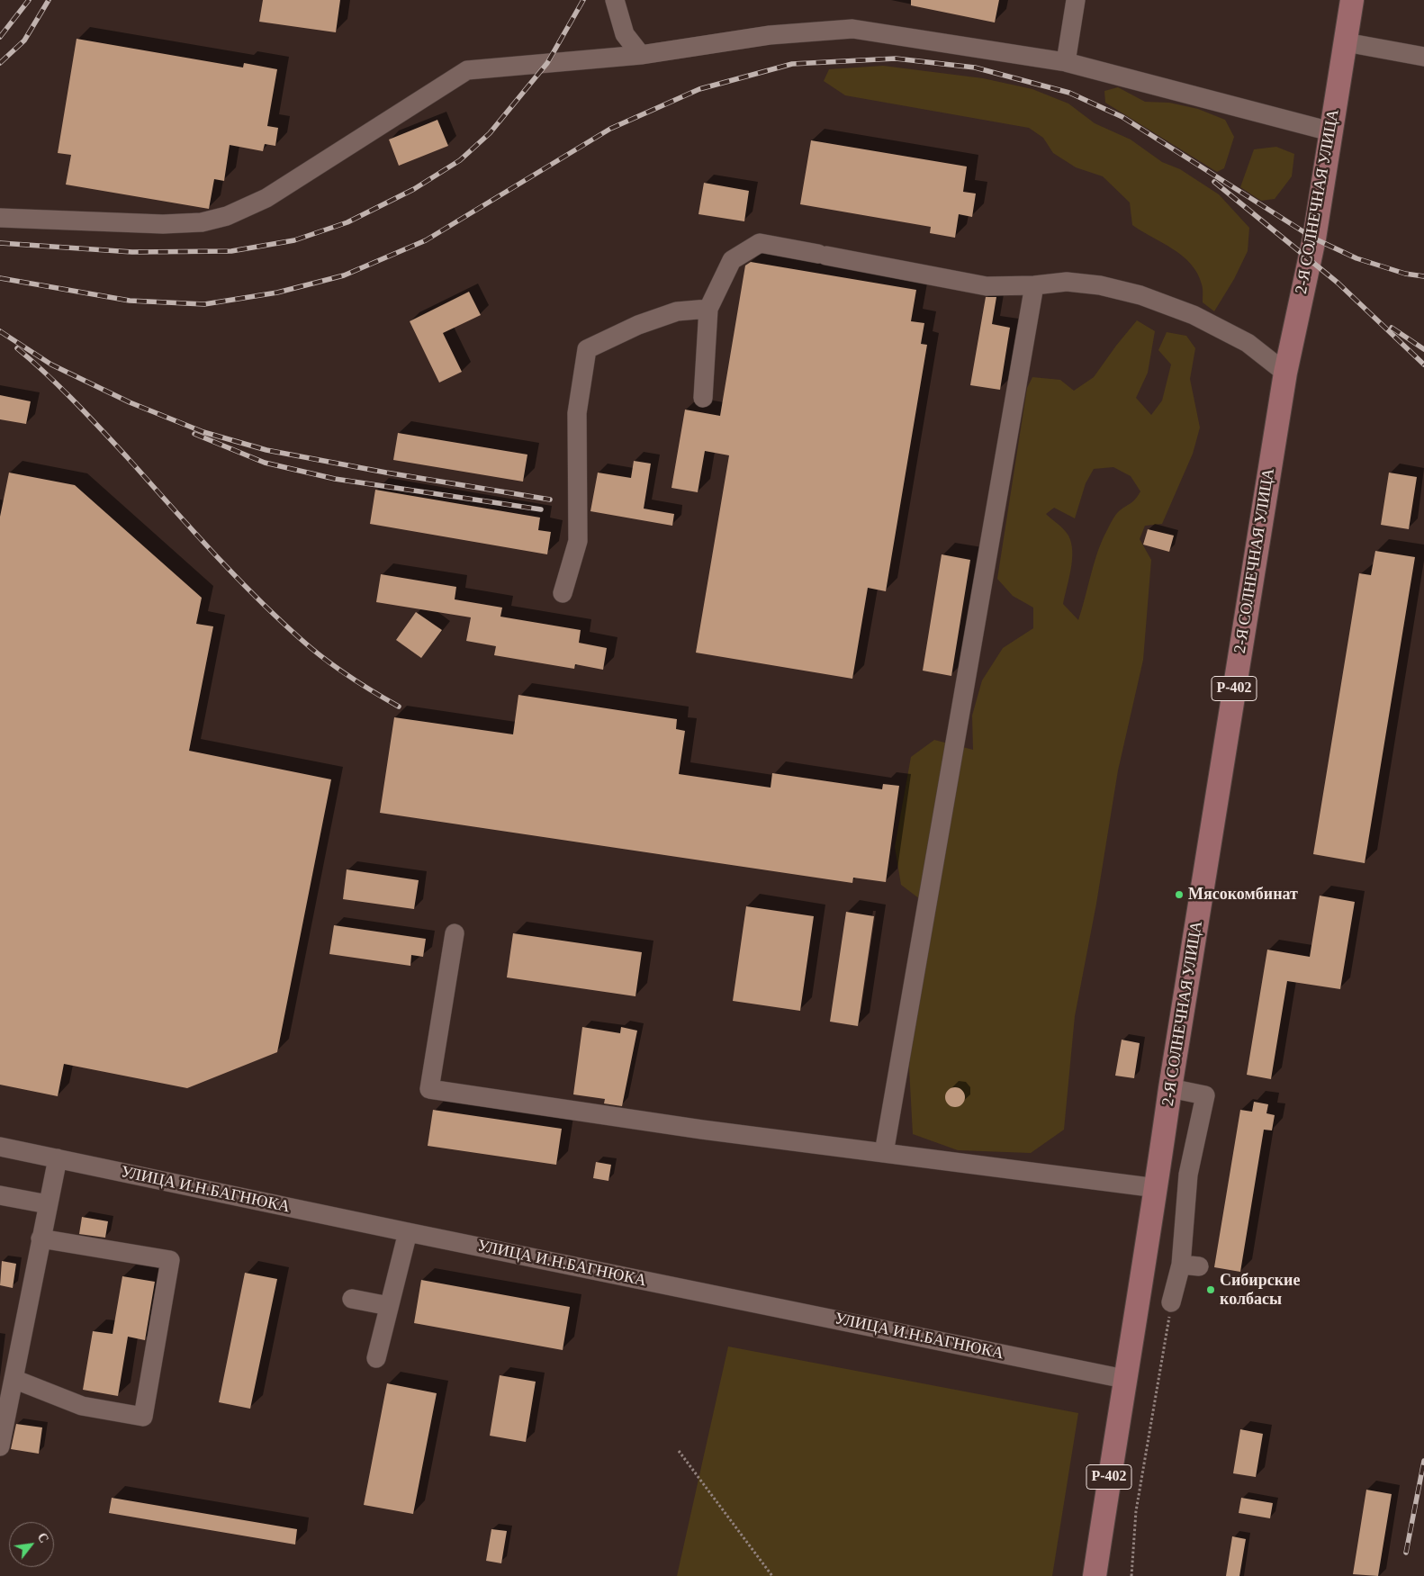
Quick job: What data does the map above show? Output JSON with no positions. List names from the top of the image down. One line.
{"streets":{"main road":["2-Я СОЛНЕЧНАЯ УЛИЦА","Р-402"],"street":["УЛИЦА И.Н.БАГНЮКА"]},"crossings":[["2-Я СОЛНЕЧНАЯ УЛИЦА","УЛИЦА И.Н.БАГНЮКА"]],"places":["Мясокомбинат","Сибирские колбасы"],"north":"top right"}
